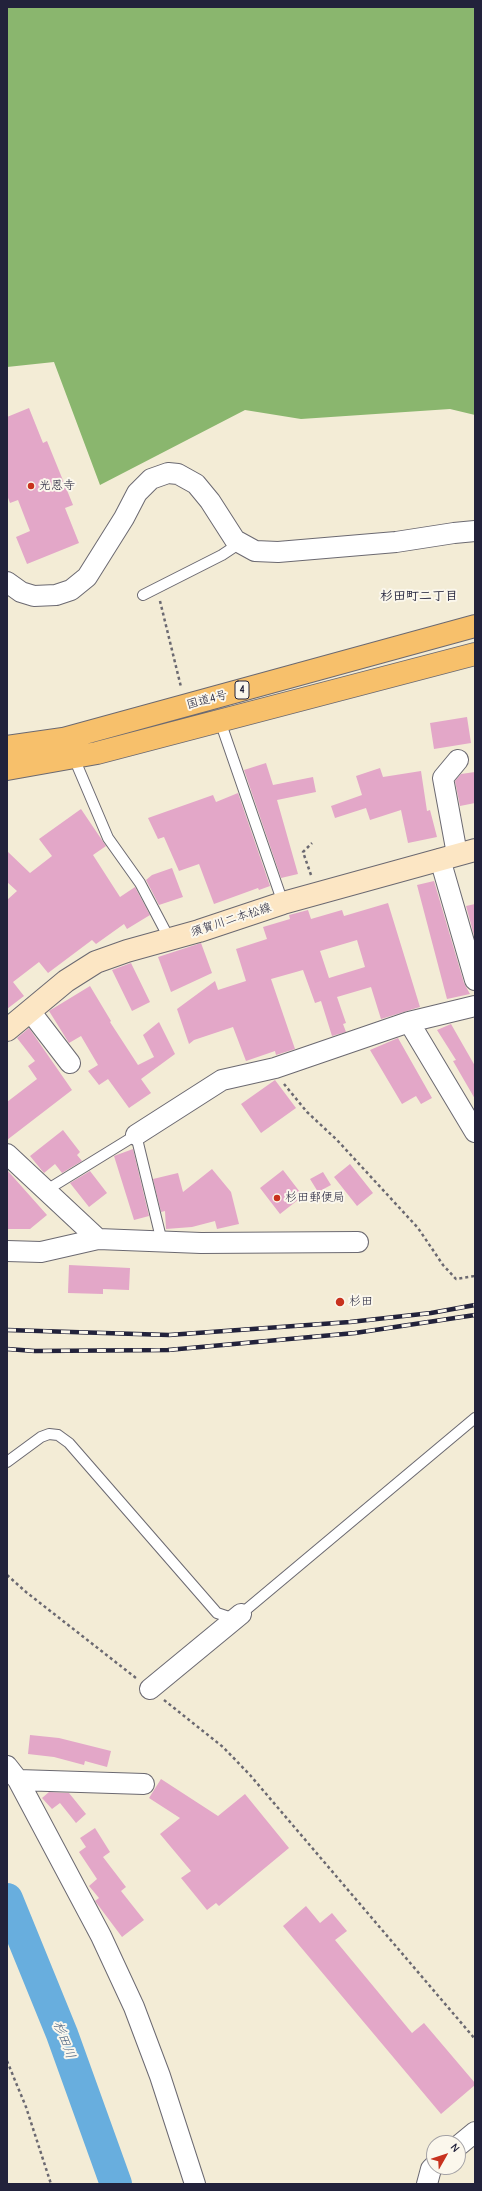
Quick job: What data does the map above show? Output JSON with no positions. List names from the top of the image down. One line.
{"streets":{"highway":["4","国道4号"],"main road":["須賀川二本松線"]},"districts":["杉田町二丁目"],"water":["杉田川"],"places":["光恩寺","杉田郵便局","杉田"],"north":"top right"}
